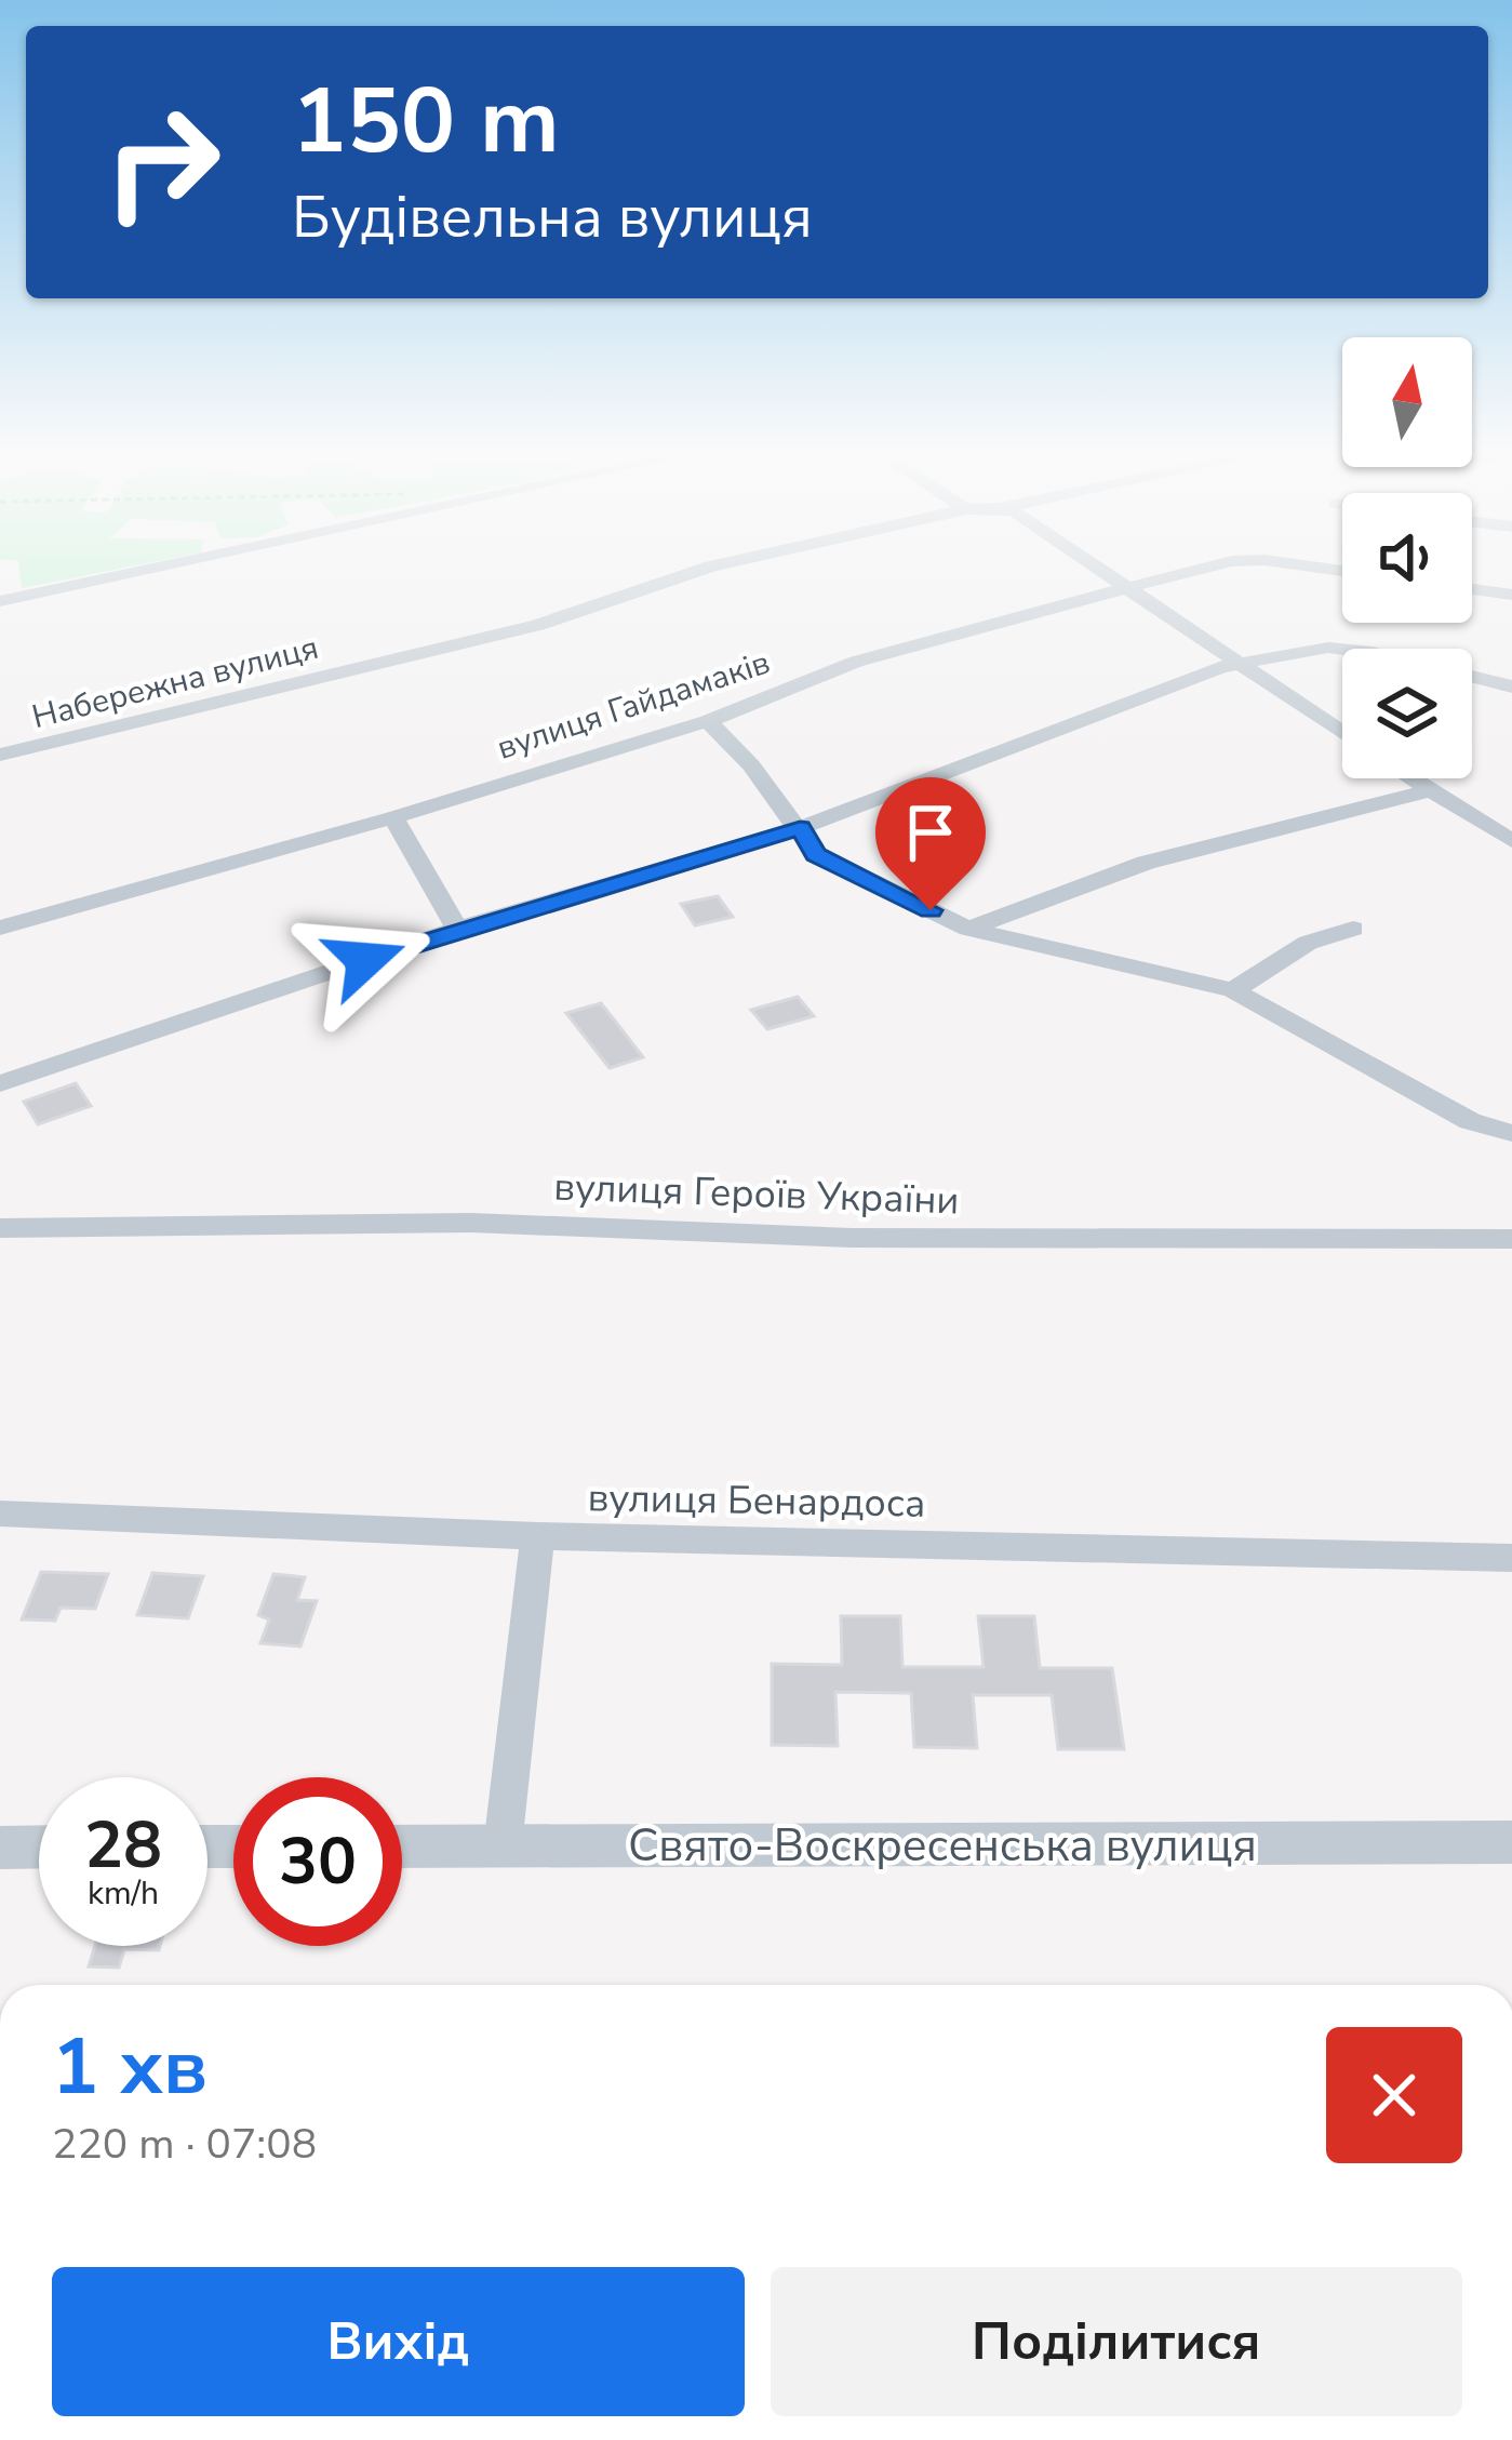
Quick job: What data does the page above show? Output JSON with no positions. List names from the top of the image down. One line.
{"streets":{"street":["Набережна вулиця","вулиця Гайдамаків","вулиця Героїв України","вулиця Бенардоса","Свято-Воскресенська вулиця"]},"north":"top","page":{"turn":["150 m","Будівельна вулиця"],"speed":"28 km/h","limit":"30","heading":["1 хв","220 m · 07:08"],"buttons":["Вихід","Поділитися"]}}
